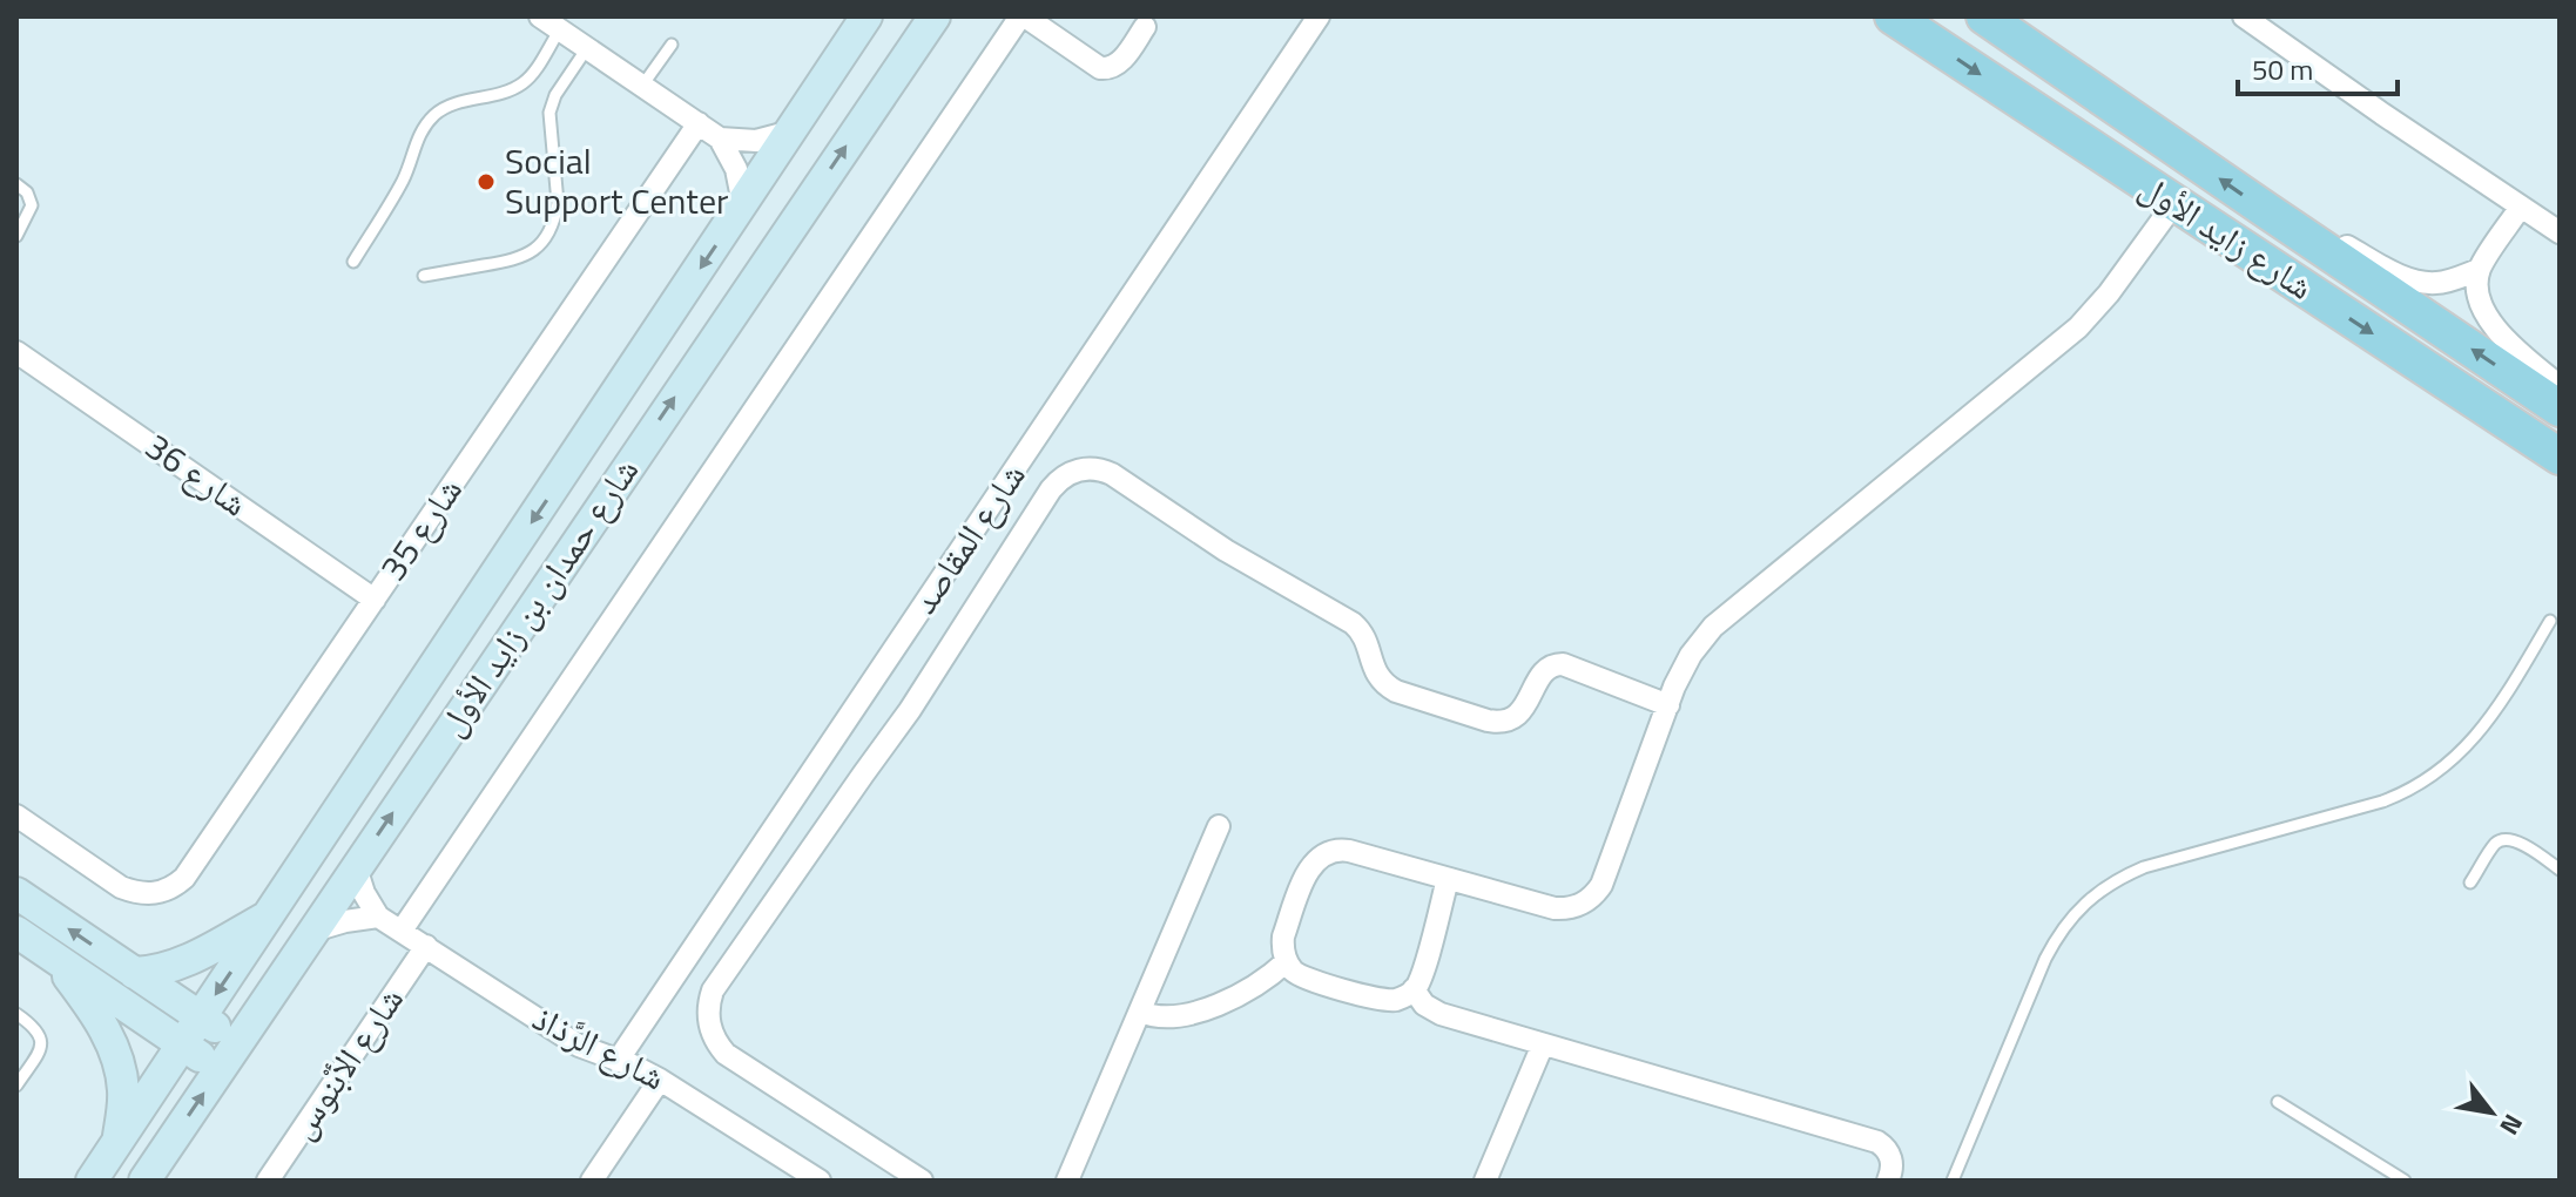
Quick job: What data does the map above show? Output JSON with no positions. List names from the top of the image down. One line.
{"streets":{"main road":["شارع زايد الأول","شارع حمدان بن زايد الأول"],"street":["شارع 36","شارع 35","شارع المقاصد","شارع الرَّذاذ","شارع الأبْنوس"]},"crossings":[["شارع 36","شارع 35"],["شارع المقاصد","شارع الرَّذاذ"],["شارع الرَّذاذ","شارع الأبْنوس"]],"places":["Social Support Center"],"scale_bar":"50 m","north":"bottom right"}
